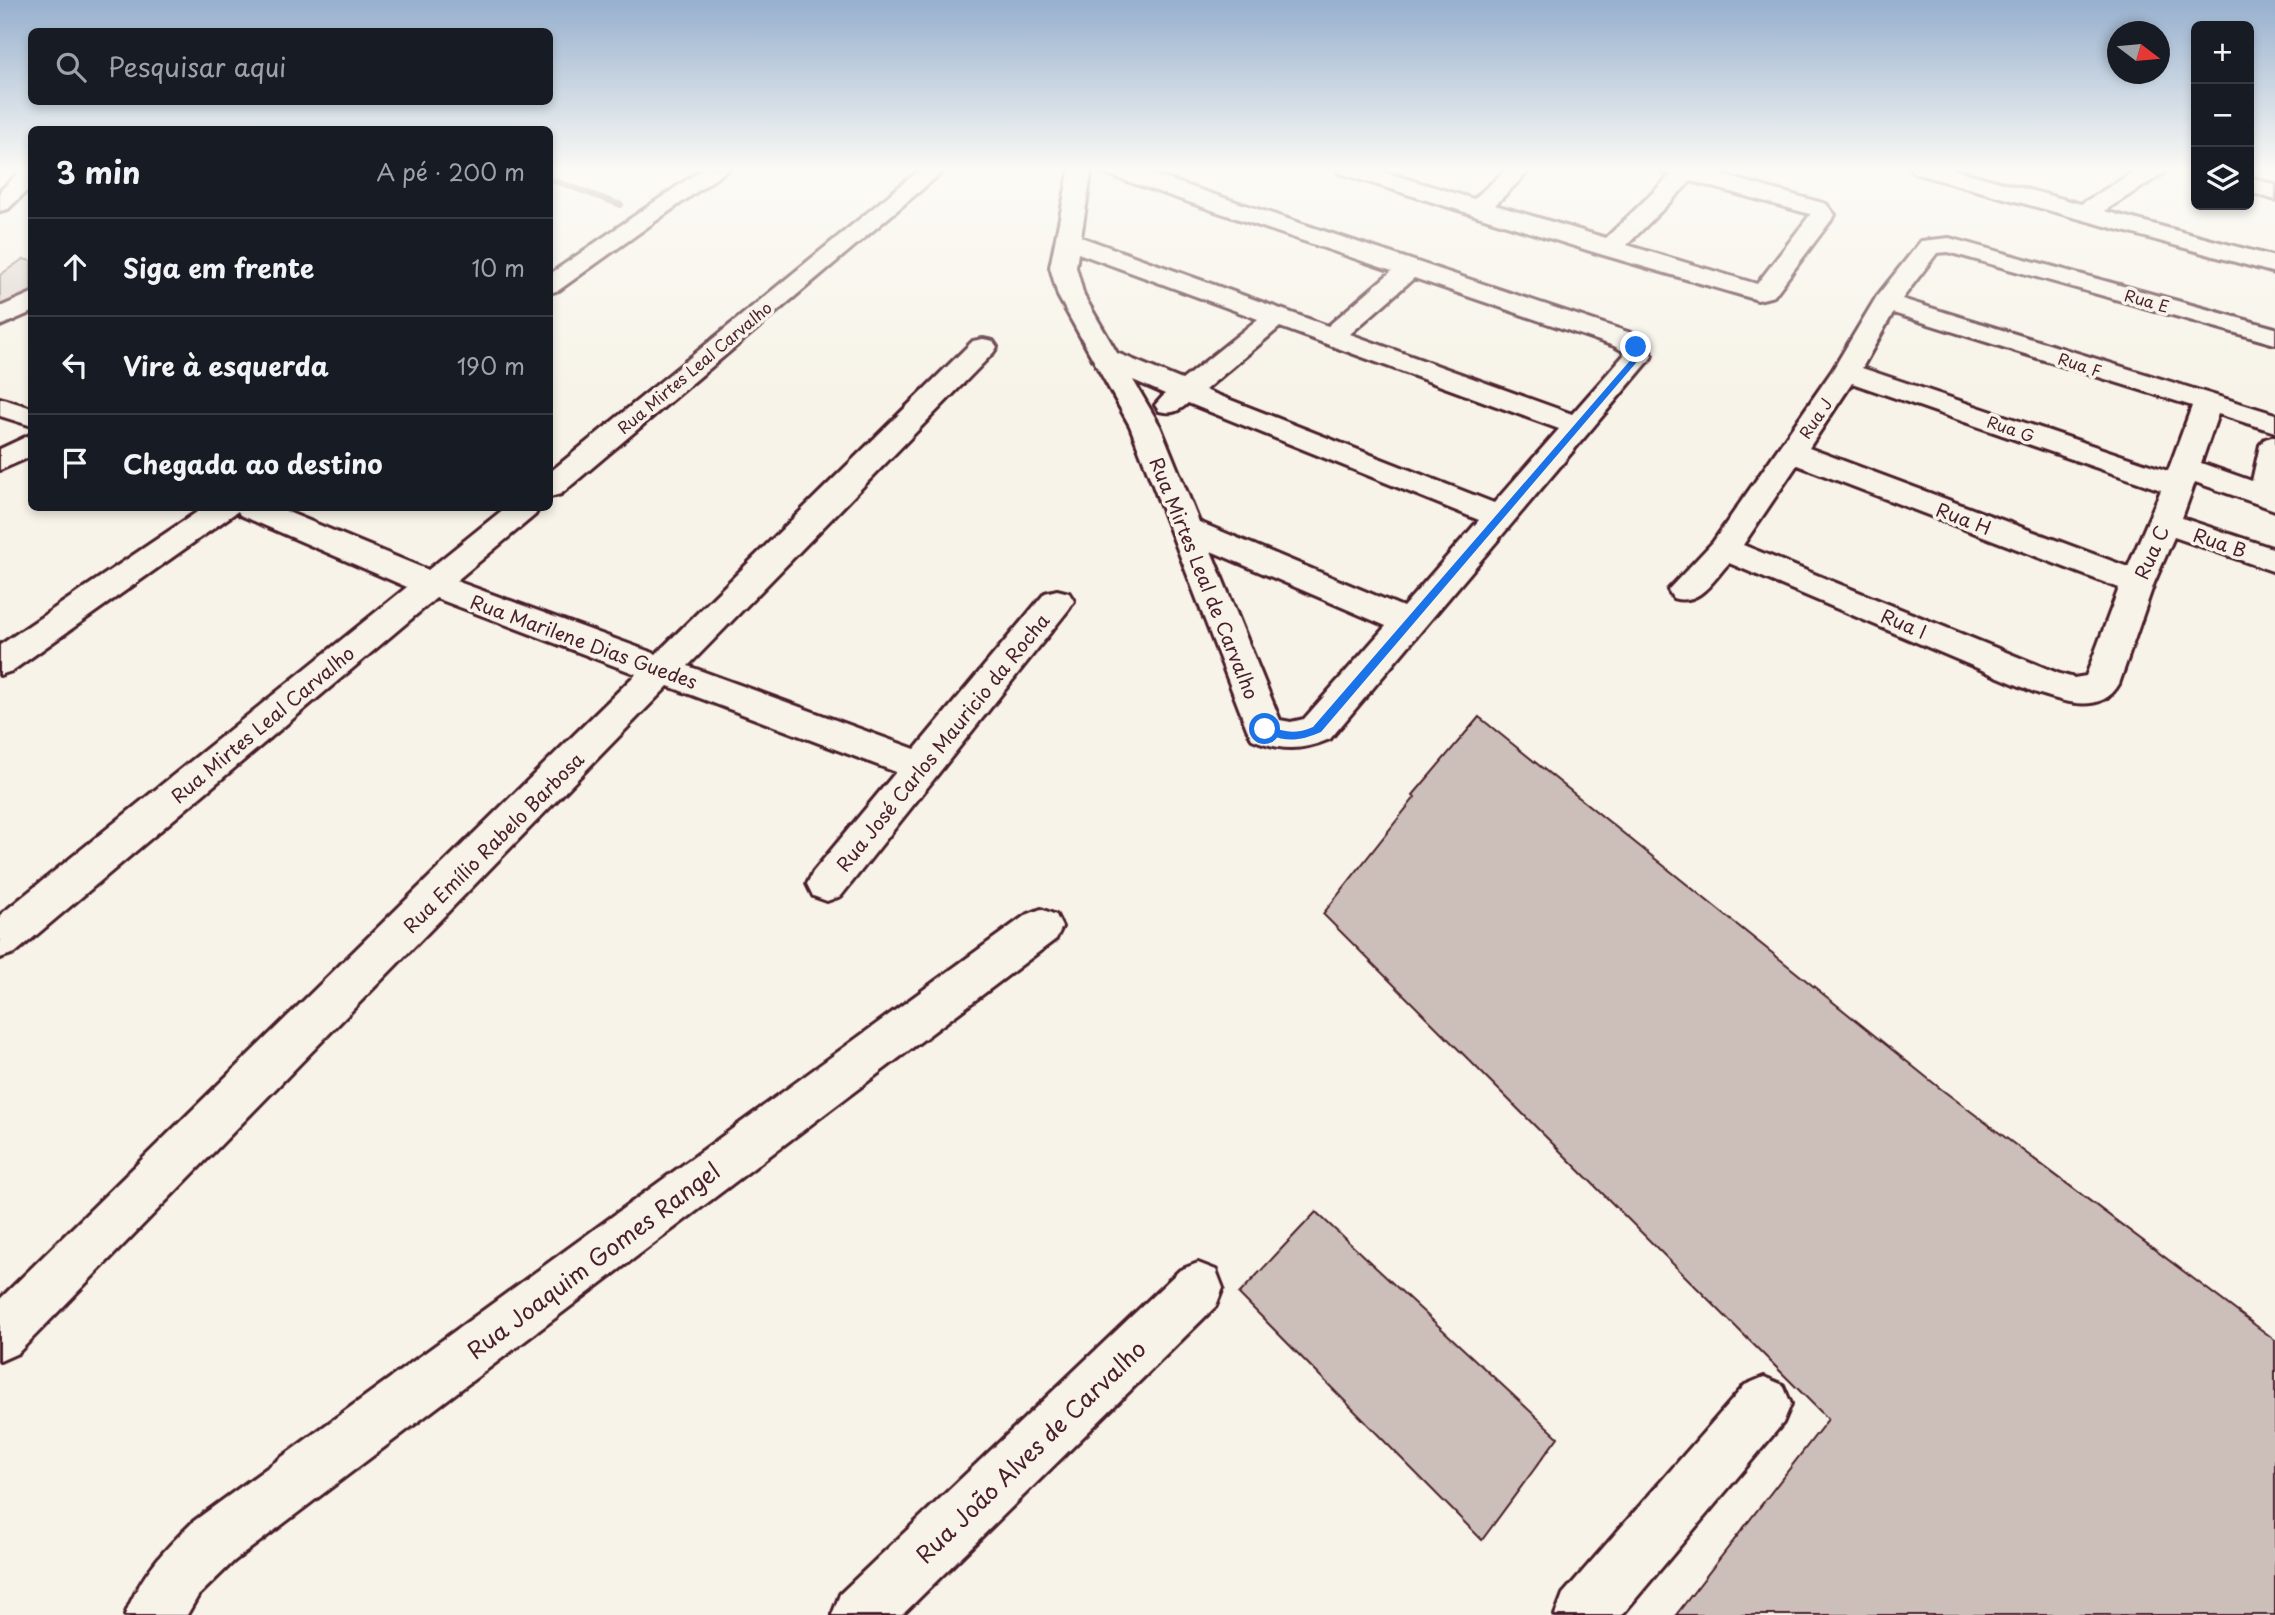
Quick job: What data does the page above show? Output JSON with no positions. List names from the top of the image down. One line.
{"streets":{"main road":["Rua E","Rua F","Rua Mirtes Leal Carvalho","Rua J","Rua G","Rua H","Rua B","Rua C","Rua Mirtes Leal de Carvalho","Rua I","Rua Marilene Dias Guedes","Rua José Carlos Mauricio da Rocha","Rua Emílio Rabelo Barbosa","Rua Joaquim Gomes Rangel","Rua João Alves de Carvalho"]},"crossings":[["Rua E","Rua J"],["Rua F","Rua J"],["Rua F","Rua C"],["Rua Mirtes Leal Carvalho","Rua Marilene Dias Guedes"],["Rua J","Rua G"],["Rua J","Rua H"],["Rua J","Rua I"],["Rua G","Rua C"],["Rua H","Rua C"],["Rua B","Rua C"],["Rua C","Rua I"],["Rua Marilene Dias Guedes","Rua José Carlos Mauricio da Rocha"],["Rua Marilene Dias Guedes","Rua Emílio Rabelo Barbosa"]],"north":"right","page":{"map_buttons":["+","−"],"search":"Pesquisar aqui","heading":["3 min","A pé · 200 m"],"list":[["Siga em frente","10 m"],["Vire à esquerda","190 m"],"Chegada ao destino"]}}
